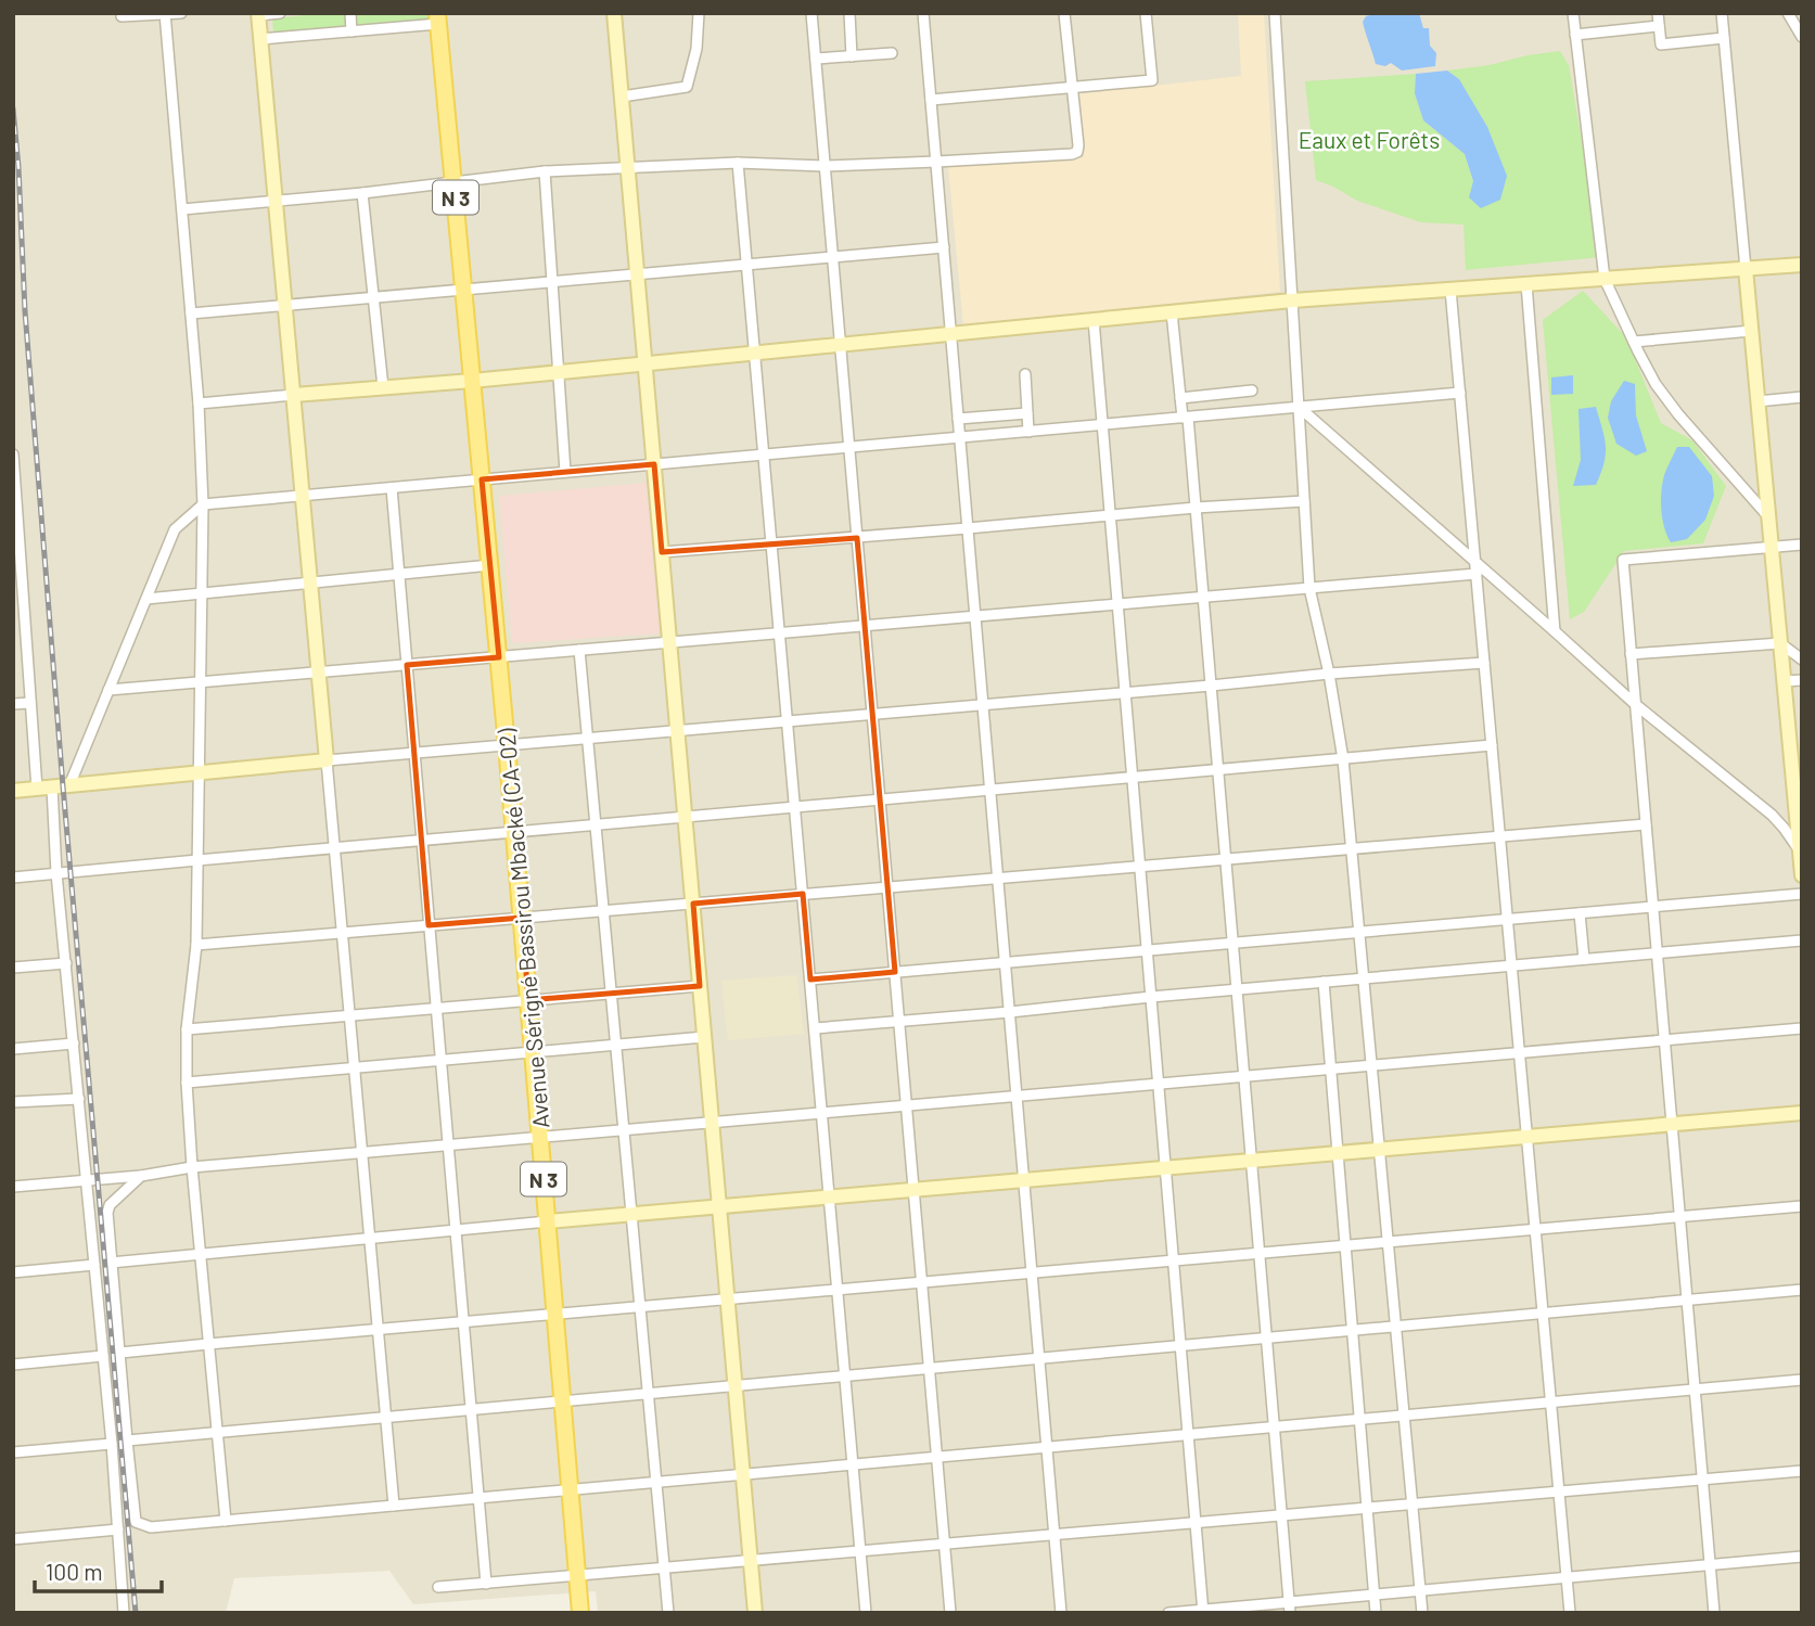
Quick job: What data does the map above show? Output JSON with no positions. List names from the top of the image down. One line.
{"streets":{"main road":["N 3","Avenue Sérigné Bassirou Mbacké (CA-02)"]},"crossings":[["N 3","Avenue Sérigné Bassirou Mbacké (CA-02)"]],"parks":["Eaux et Forêts"],"scale_bar":"100 m"}
